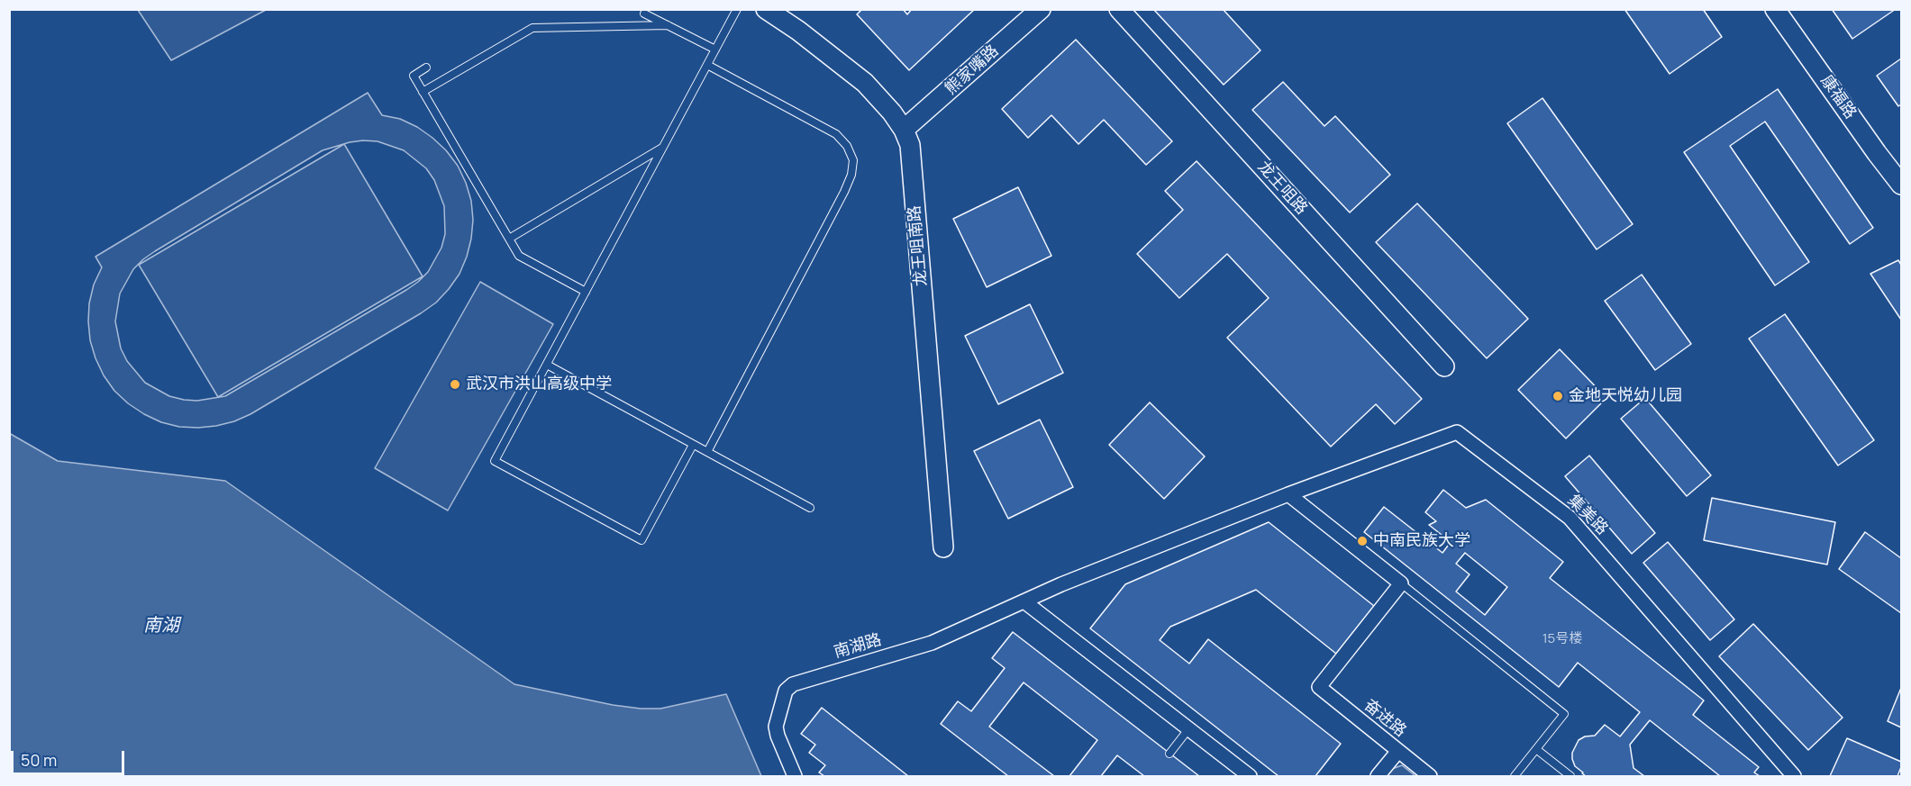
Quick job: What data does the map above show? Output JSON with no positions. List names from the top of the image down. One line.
{"streets":{"street":["熊家嘴路","康福路","龙王咀路","龙王咀南路","集美路","南湖路","奋进路"]},"crossings":[["熊家嘴路","龙王咀南路"]],"water":["南湖"],"places":["武汉市洪山高级中学","金地天悦幼儿园","中南民族大学"],"house_numbers":["15号楼"],"scale_bar":"50 m"}
